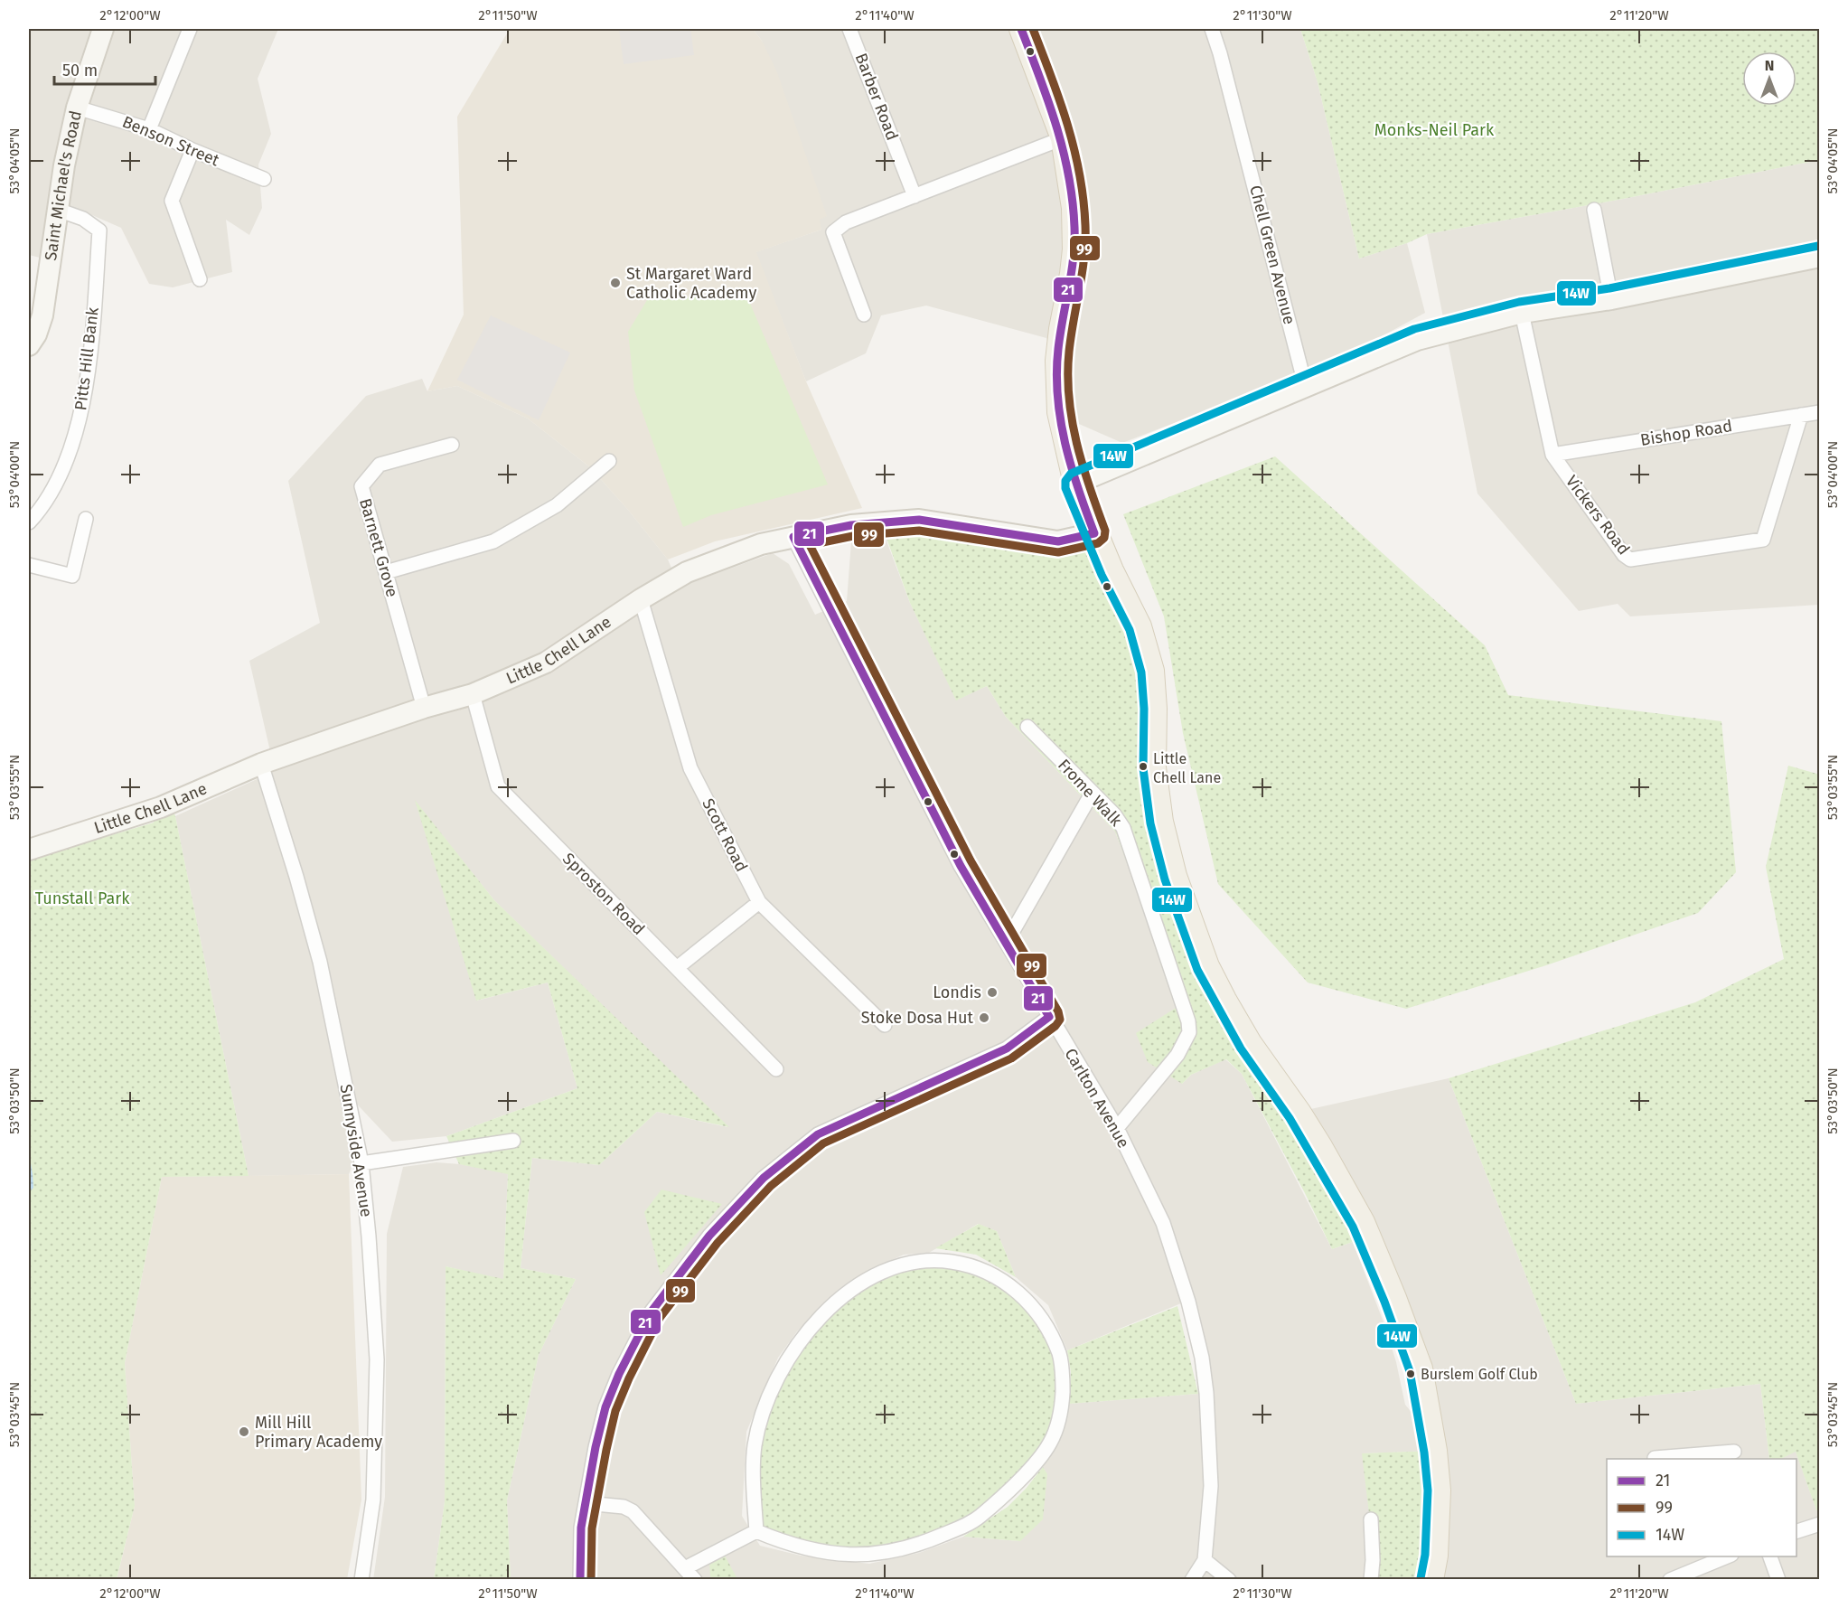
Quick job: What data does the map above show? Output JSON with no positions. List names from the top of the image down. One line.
{"streets":{"street":["Barber Road","Benson Street","Saint Michael's Road","Chell Green Avenue","Pitts Hill Bank","Bishop Road","Vickers Road","Barnett Grove","Little Chell Lane","Frome Walk","Scott Road","Sproston Road","Carlton Avenue","Sunnyside Avenue"]},"crossings":[["Benson Street","Saint Michael's Road"],["Saint Michael's Road","Pitts Hill Bank"],["Bishop Road","Vickers Road"],["Barnett Grove","Little Chell Lane"],["Little Chell Lane","Scott Road"],["Little Chell Lane","Sproston Road"],["Little Chell Lane","Carlton Avenue"],["Little Chell Lane","Sunnyside Avenue"],["Frome Walk","Carlton Avenue"]],"parks":["Monks-Neil Park","Tunstall Park"],"places":["St Margaret Ward Catholic Academy","Little Chell Lane","Londis","Stoke Dosa Hut","Burslem Golf Club","Mill Hill Primary Academy"],"lines":["transit line 21","transit line 99","transit line 14W"],"legend":["21","99","14W"],"scale_bar":"50 m","north":"top","coordinates":["2°12'00\"W","2°11'50\"W","2°11'40\"W","2°11'30\"W","2°11'20\"W","53°04'05\"N","53°04'00\"N","53°03'55\"N","53°03'50\"N","53°03'45\"N"]}
